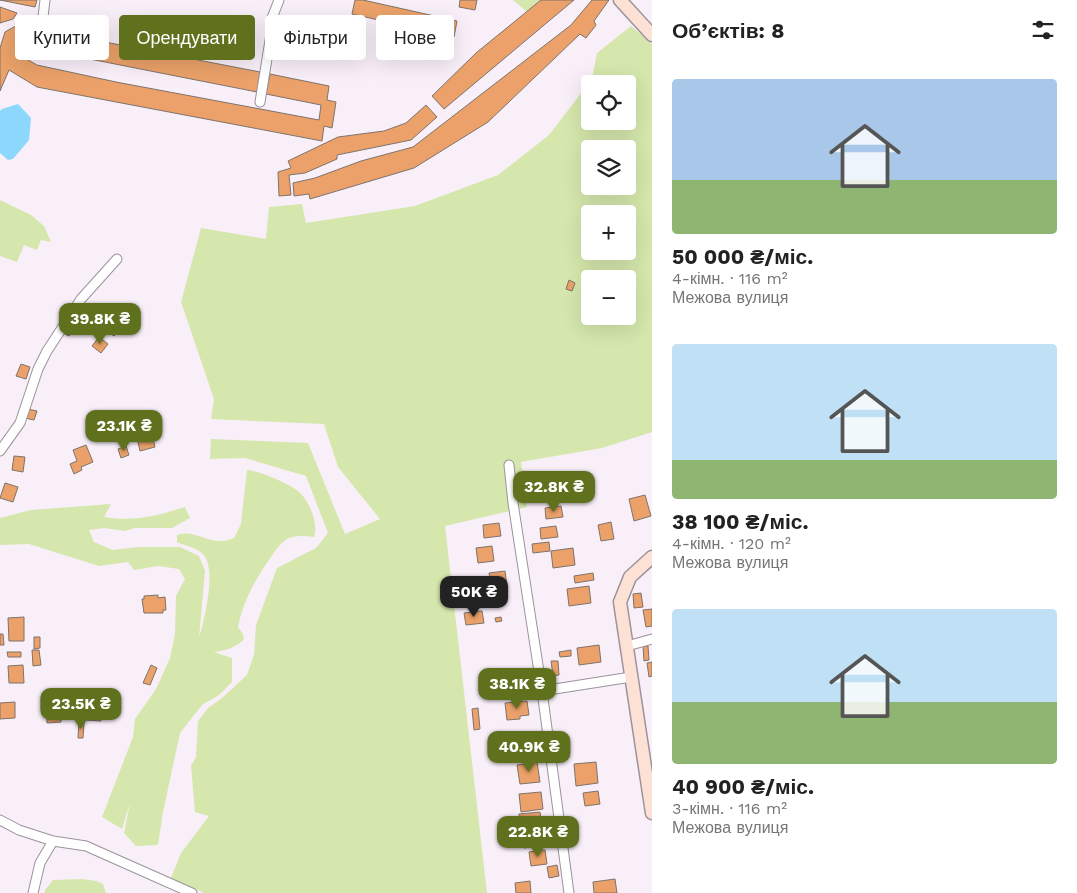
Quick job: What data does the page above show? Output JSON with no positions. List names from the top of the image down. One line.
{"page":{"heading":"Об’єктів: 8","chip":["Купити","Орендувати","Фільтри","Нове"],"list":[{"name":"50 000 ₴/міс.","note":"4-кімн. · 116 m² · Межова вулиця"},{"name":"38 100 ₴/міс.","note":"4-кімн. · 120 m² · Межова вулиця"},{"name":"40 900 ₴/міс.","note":"3-кімн. · 116 m² · Межова вулиця"}],"map_buttons":["+","−"],"price":["39.8K ₴","23.1K ₴","32.8K ₴","50K ₴","38.1K ₴","23.5K ₴","40.9K ₴","22.8K ₴"]}}
